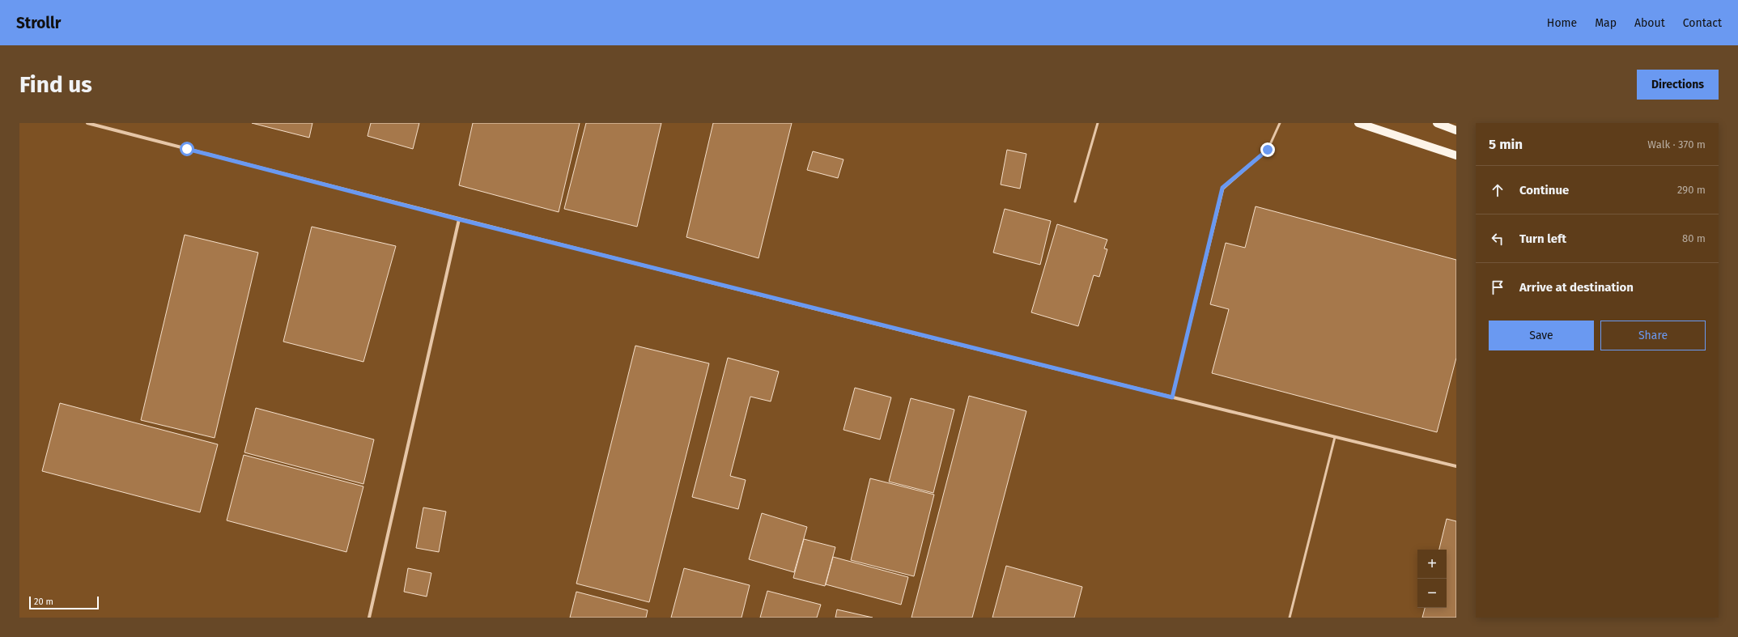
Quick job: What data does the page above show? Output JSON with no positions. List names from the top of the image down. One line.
{"scale_bar":"20 m","page":{"header":"Strollr","nav":["Home","Map","About","Contact"],"buttons":["Directions",["Save","Share"]],"title":"Find us","heading":["5 min","Walk · 370 m"],"list":[["Continue","290 m"],["Turn left","80 m"],"Arrive at destination"],"map_buttons":["+","−"],"scale":"20 m"}}
